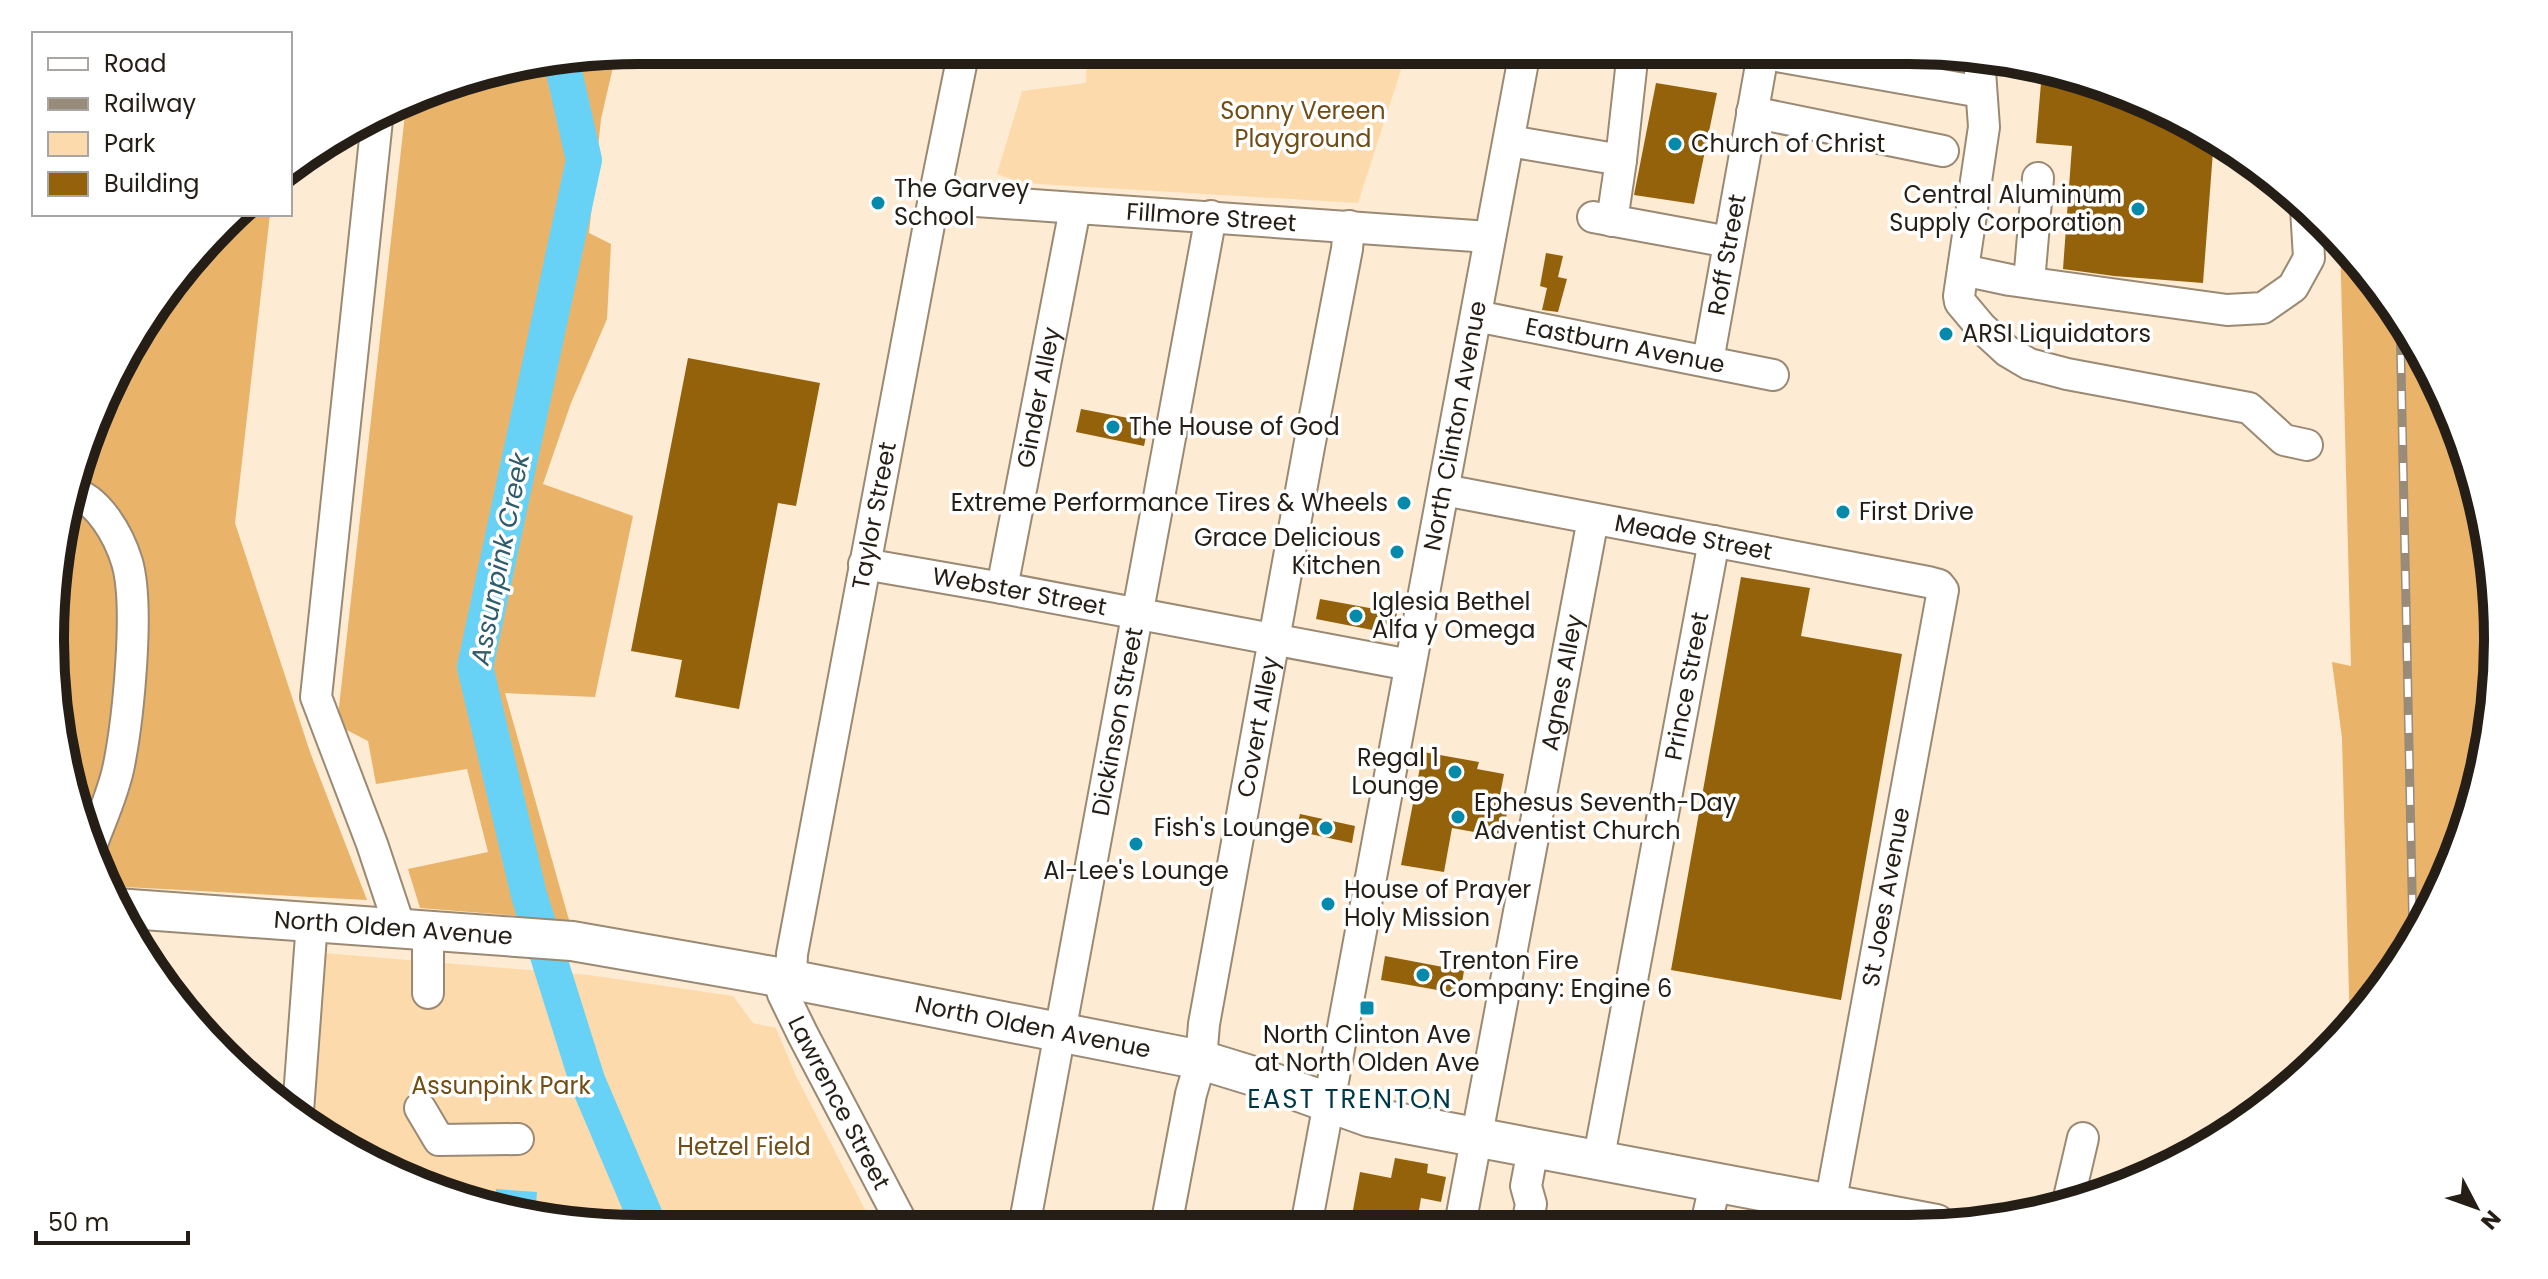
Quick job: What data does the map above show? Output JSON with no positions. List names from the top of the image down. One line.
{"streets":{"main road":["North Olden Avenue"],"street":["Fillmore Street","Roff Street","Eastburn Avenue","Ginder Alley","North Clinton Avenue","Taylor Street","Meade Street","Webster Street","Agnes Alley","Prince Street","Dickinson Street","Covert Alley","St Joes Avenue","Lawrence Street"]},"crossings":[["Fillmore Street","Ginder Alley"],["Fillmore Street","North Clinton Avenue"],["Fillmore Street","Taylor Street"],["Fillmore Street","Dickinson Street"],["Fillmore Street","Covert Alley"],["Roff Street","Eastburn Avenue"],["Eastburn Avenue","North Clinton Avenue"],["Ginder Alley","Webster Street"],["North Clinton Avenue","Meade Street"],["North Clinton Avenue","Webster Street"],["North Clinton Avenue","North Olden Avenue"],["Taylor Street","Webster Street"],["Taylor Street","North Olden Avenue"],["Taylor Street","Lawrence Street"],["Meade Street","Agnes Alley"],["Meade Street","Prince Street"],["Meade Street","St Joes Avenue"],["Webster Street","Dickinson Street"],["Webster Street","Covert Alley"],["Agnes Alley","North Olden Avenue"],["Prince Street","North Olden Avenue"],["Dickinson Street","North Olden Avenue"],["Covert Alley","North Olden Avenue"],["St Joes Avenue","North Olden Avenue"],["North Olden Avenue","Lawrence Street"]],"districts":["EAST TRENTON"],"water":["Assunpink Creek"],"parks":["Sonny Vereen Playground","Assunpink Park","Hetzel Field"],"places":{"other":["Church of Christ","The Garvey School","Central Aluminum Supply Corporation","ARSI Liquidators","The House of God","Extreme Performance Tires & Wheels","First Drive","Grace Delicious Kitchen","Iglesia Bethel Alfa y Omega","Regal 1 Lounge","Ephesus Seventh-Day Adventist Church","Fish's Lounge","Al-Lee's Lounge","House of Prayer Holy Mission","Trenton Fire Company: Engine 6"],"transit":["North Clinton Ave at North Olden Ave"]},"legend":["Road","Railway","Park","Building"],"scale_bar":"50 m","north":"bottom right"}
